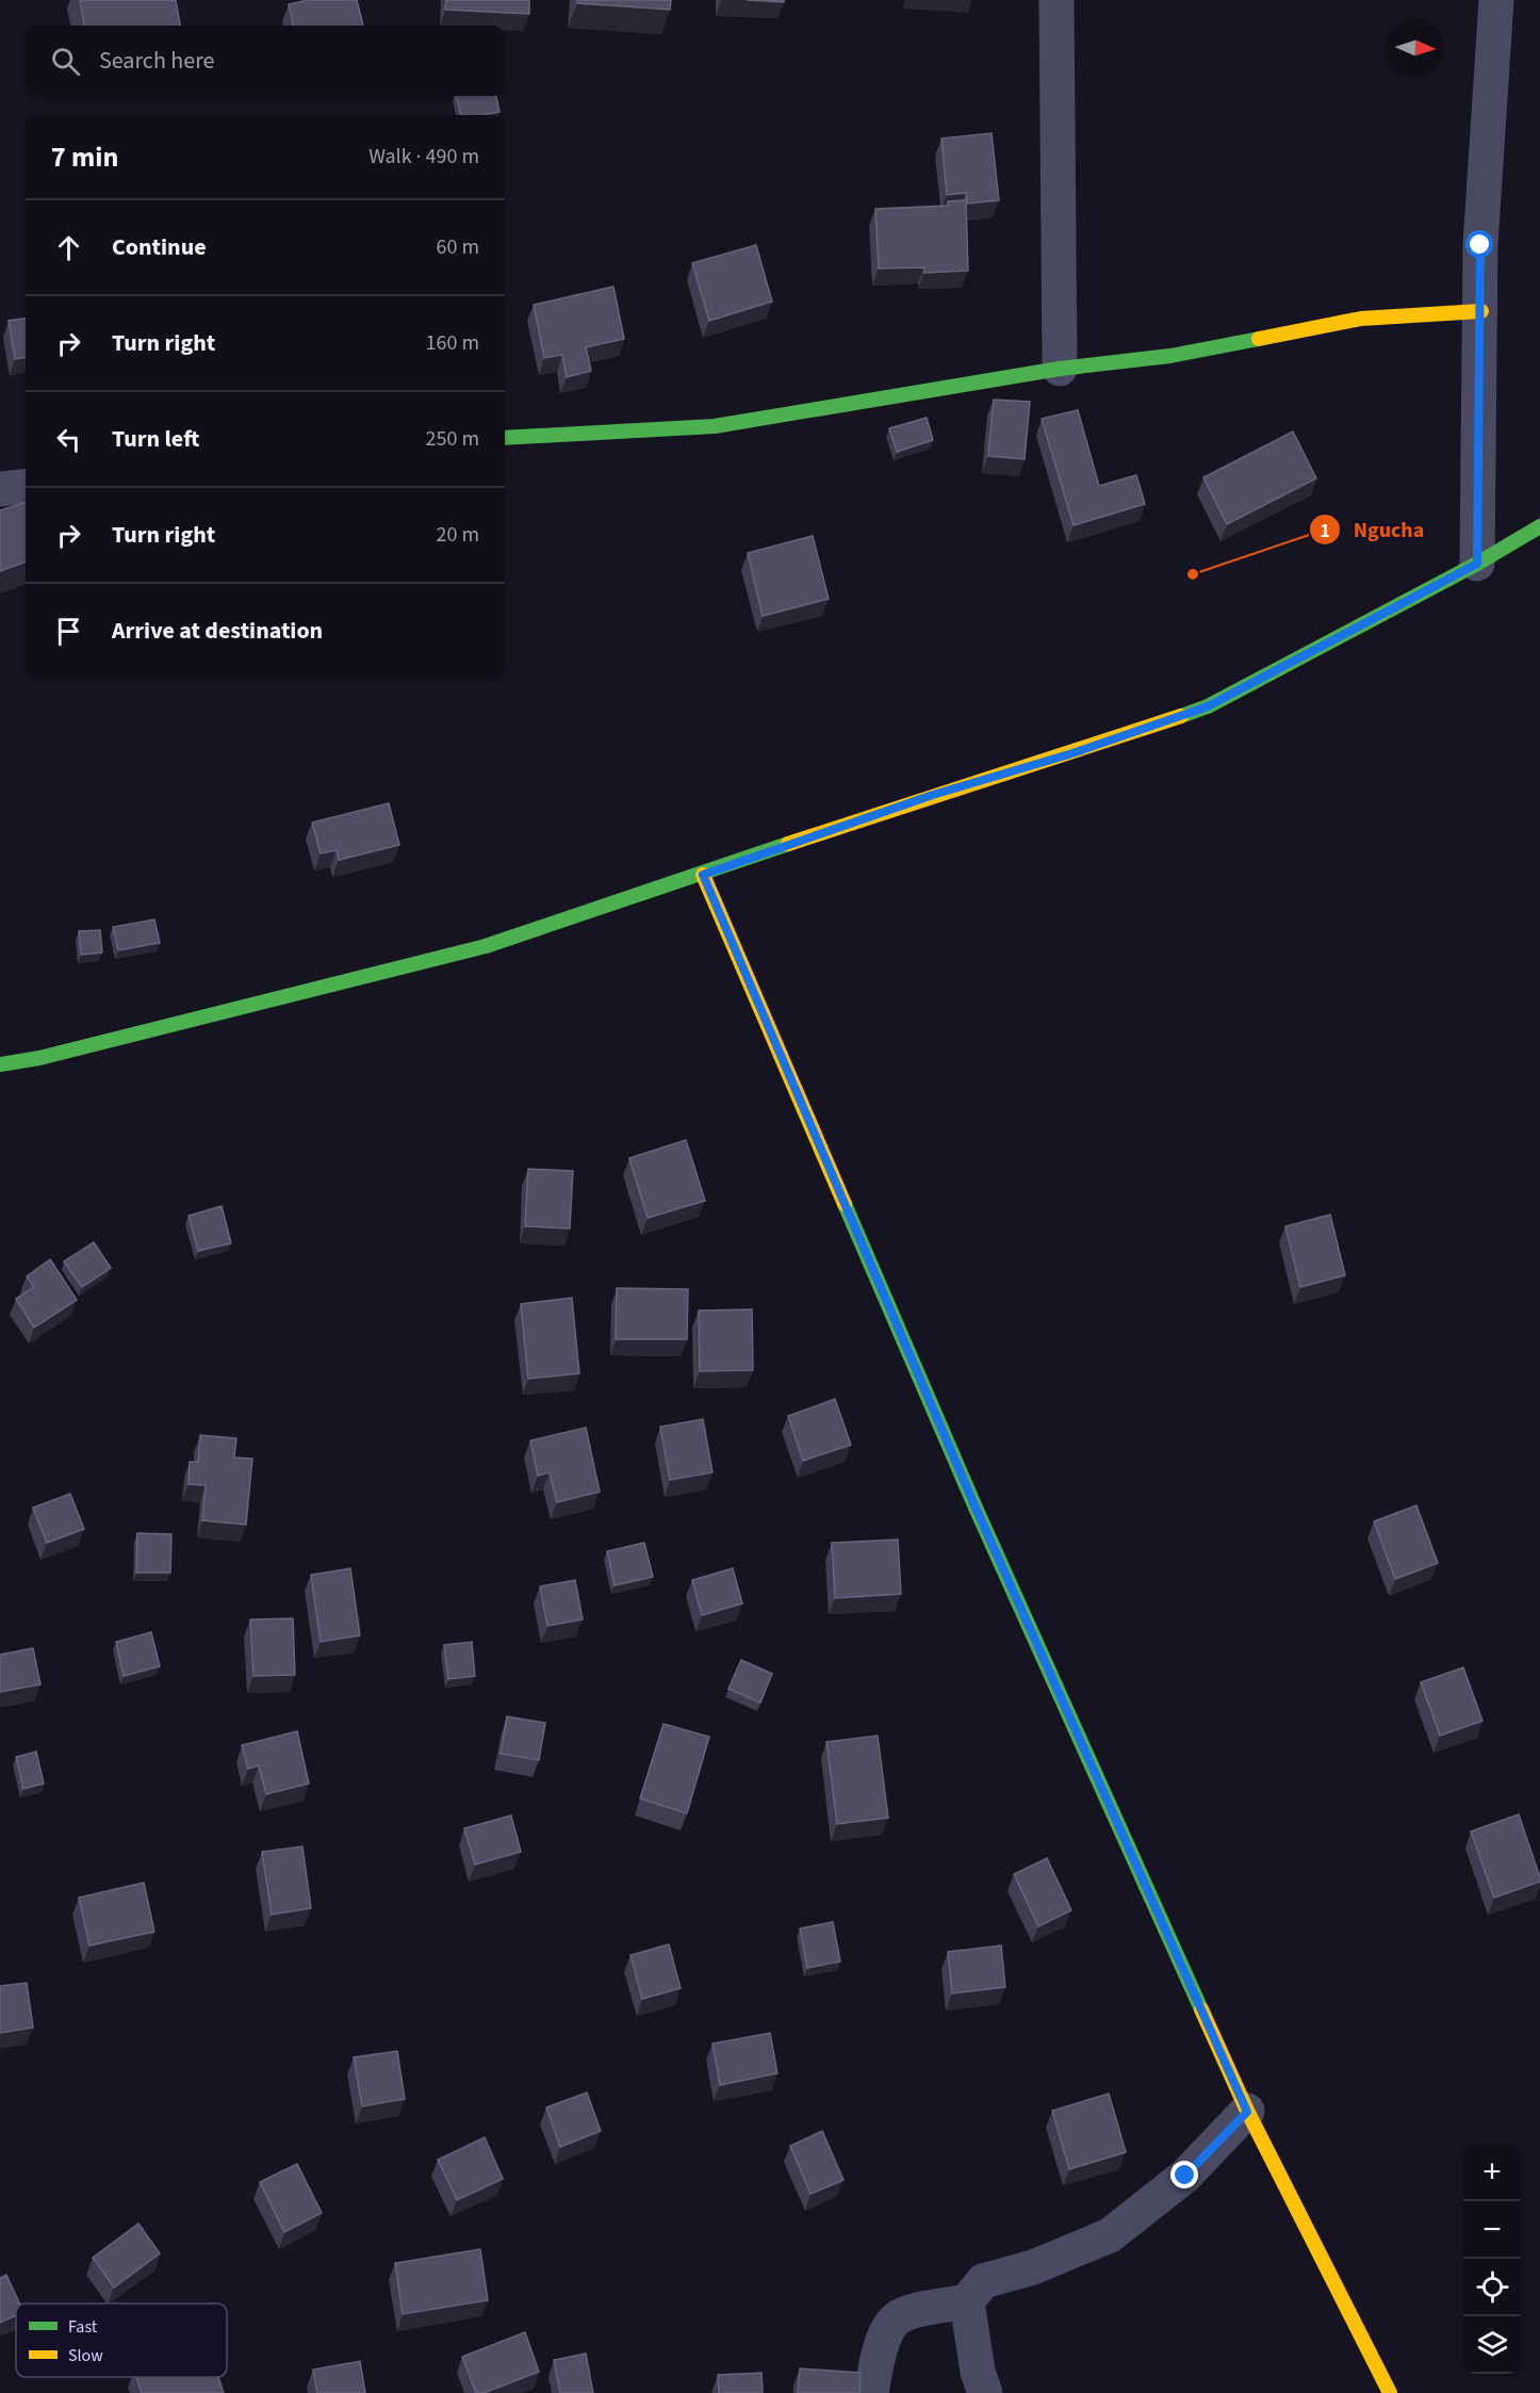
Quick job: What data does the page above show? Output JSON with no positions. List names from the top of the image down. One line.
{"places":["Ngucha"],"legend":["Fast","Slow"],"north":"right","page":{"search":"Search here","heading":["7 min","Walk · 490 m"],"list":[["Continue","60 m"],["Turn right","160 m"],["Turn left","250 m"],["Turn right","20 m"],"Arrive at destination"],"map_buttons":["+","−"]}}
